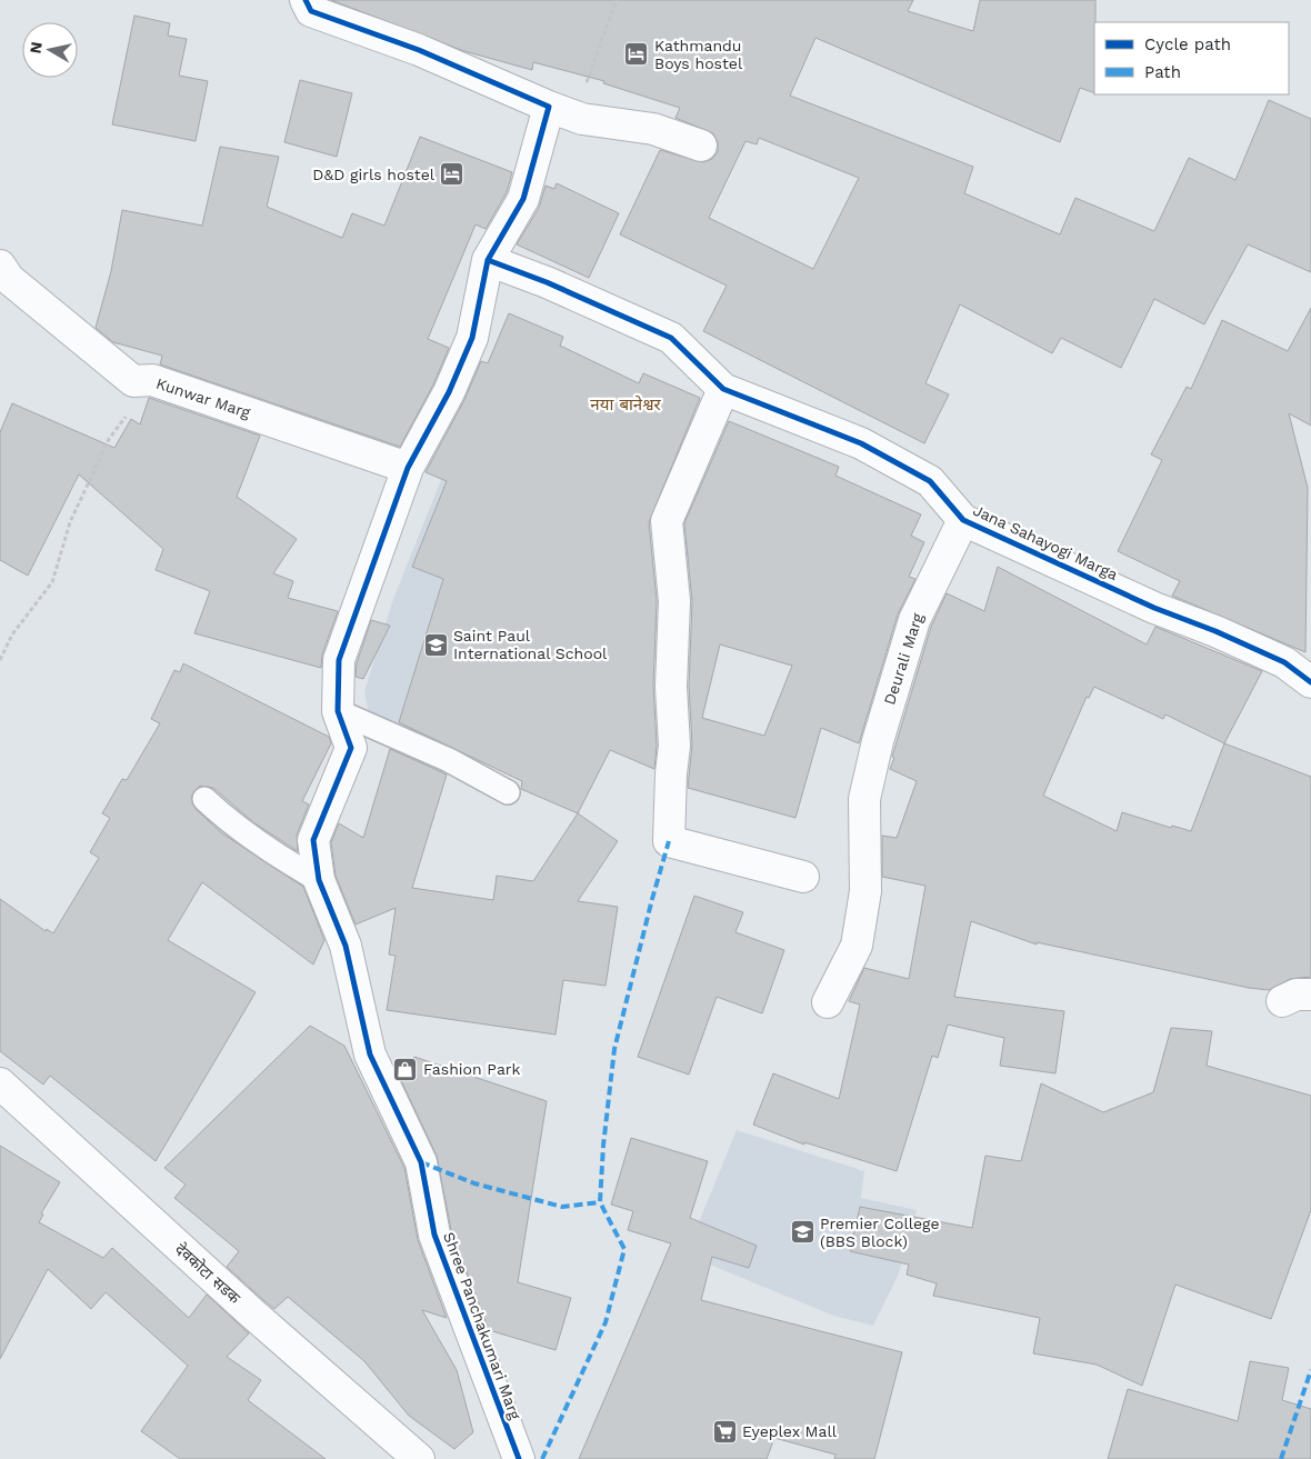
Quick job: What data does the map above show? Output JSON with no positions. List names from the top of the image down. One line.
{"streets":{"street":["Kunwar Marg","Jana Sahayogi Marga","Deurali Marg","देवकोटा सडक","Shree Panchakumari Marg"]},"crossings":[["Kunwar Marg","Shree Panchakumari Marg"],["Jana Sahayogi Marga","Deurali Marg"],["Jana Sahayogi Marga","Shree Panchakumari Marg"]],"districts":["नया बानेश्वर"],"places":{"hotel":["Kathmandu Boys hostel","D&D girls hostel"],"school or university":["Saint Paul International School","Premier College (BBS Block)"],"shop":["Fashion Park"],"supermarket":["Eyeplex Mall"]},"legend":["Cycle path","Path"],"north":"left"}
